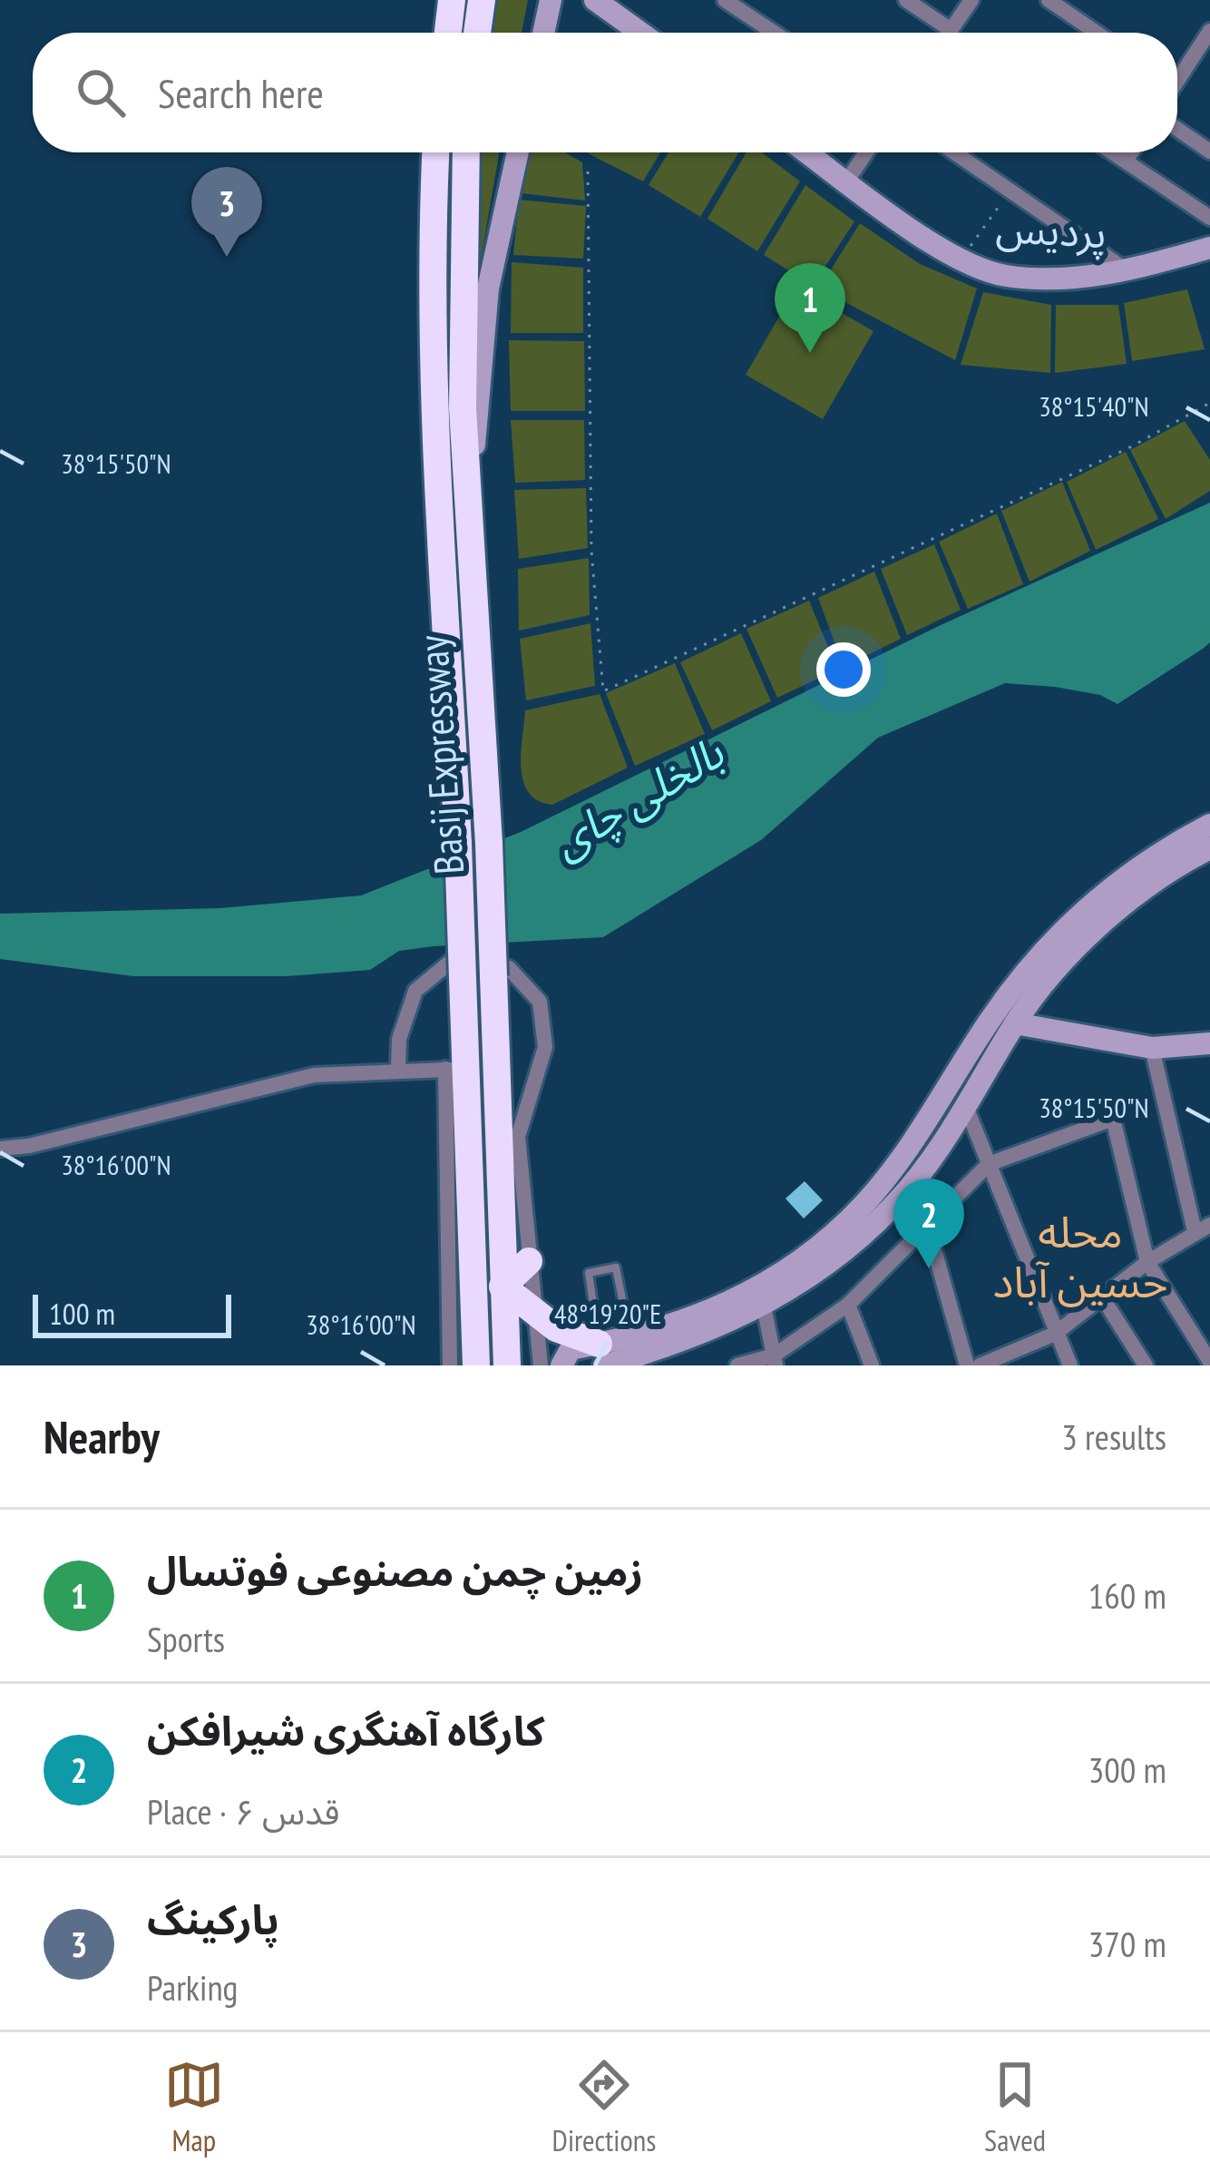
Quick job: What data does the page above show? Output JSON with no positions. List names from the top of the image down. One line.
{"streets":{"highway":["Basij Expressway"],"main road":["پردیس"]},"districts":["محله حسین آباد"],"water":["بالخلی چای"],"scale_bar":"100 m","page":{"search":"Search here","pins":["3","1","2"],"scale":"100 m","heading":["Nearby","3 results"],"list":[{"mark":"1","name":"زمین چمن مصنوعی فوتسال","note":"Sports","value":"160 m"},{"mark":"2","name":"کارگاه آهنگری شیرافکن","note":"Place · قدس ۶","value":"300 m"},{"mark":"3","name":"پارکینگ","note":"Parking","value":"370 m"}],"nav":["Map","Directions","Saved"]},"coordinates":["38°15'40\"N","38°15'50\"N","38°16'00\"N","48°19'20\"E"]}
